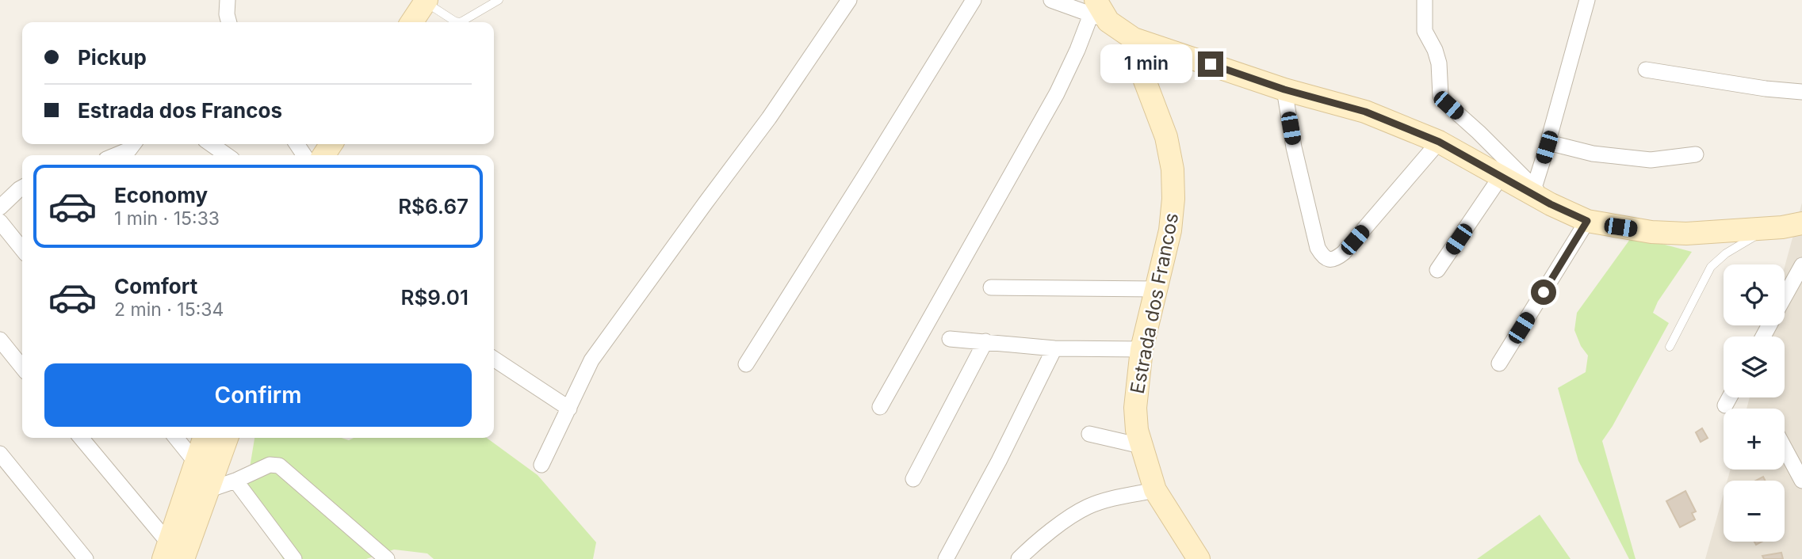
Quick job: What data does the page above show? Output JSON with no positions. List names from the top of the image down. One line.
{"streets":{"street":["Estrada dos Francos"]},"page":{"banner":["Pickup","Estrada dos Francos"],"bubble":"1 min","list":[{"name":"Economy","note":"1 min · 15:33","value":"R$6.67"},{"name":"Comfort","note":"2 min · 15:34","value":"R$9.01"}],"map_buttons":["+","−"],"buttons":"Confirm"}}
